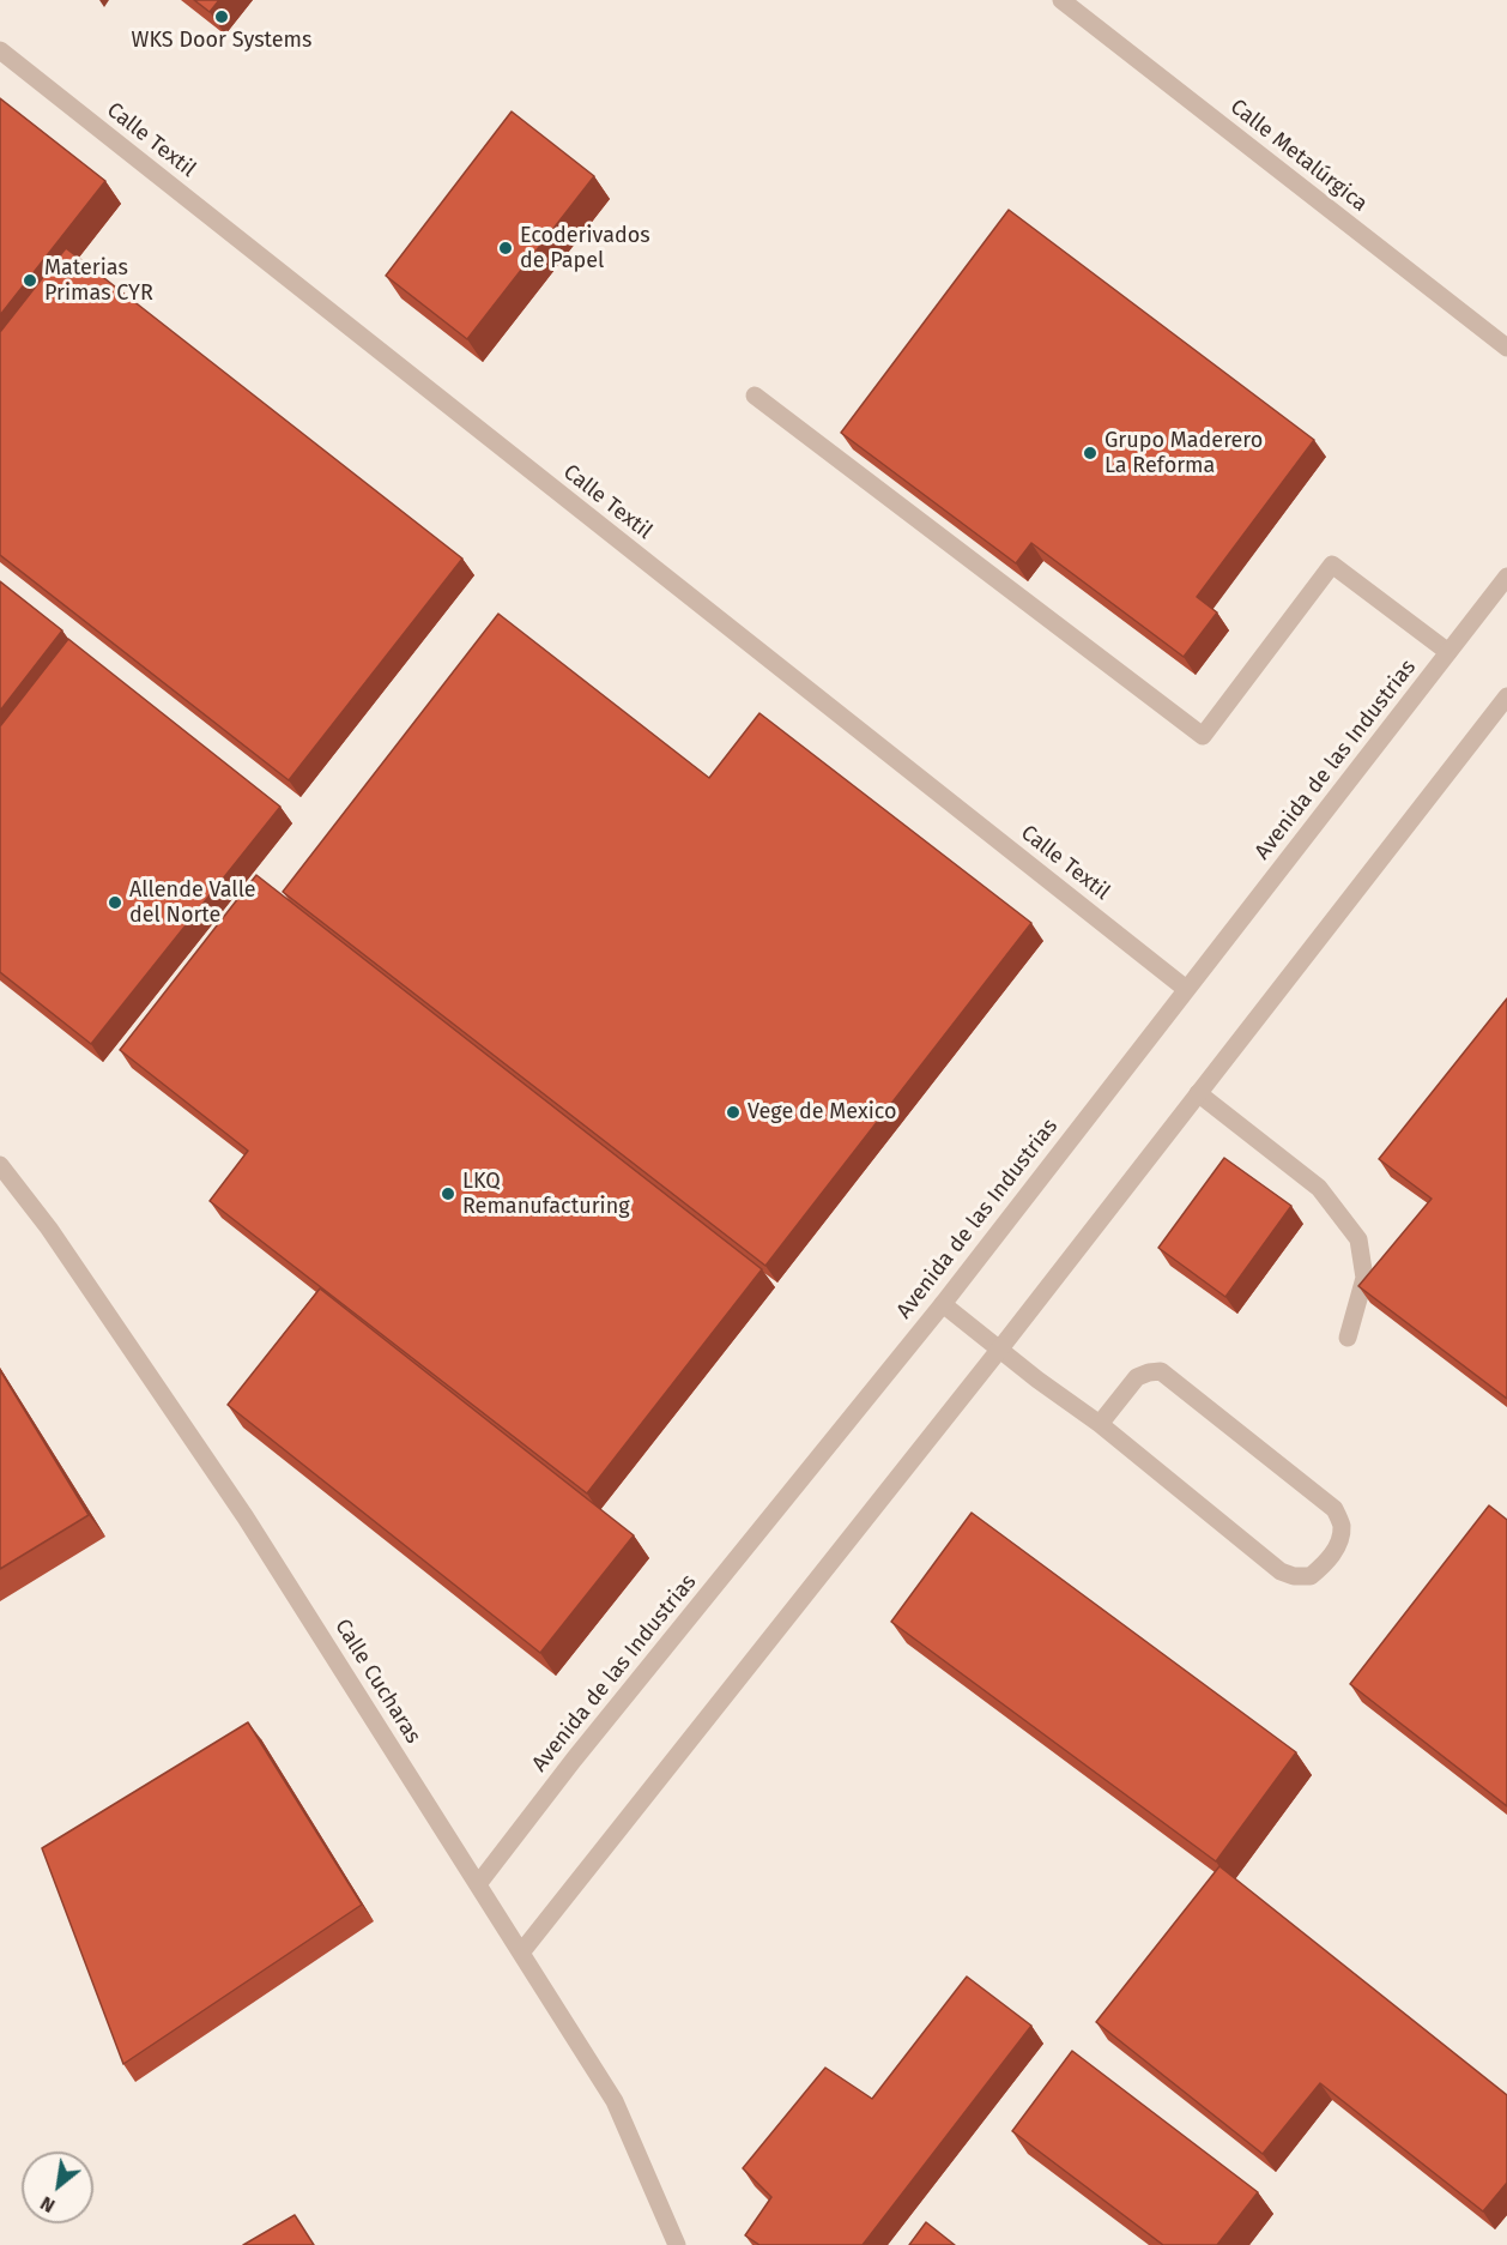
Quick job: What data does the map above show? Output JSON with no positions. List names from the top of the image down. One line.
{"streets":{"street":["Calle Textil","Calle Metalúrgica","Avenida de las Industrias","Calle Cucharas"]},"crossings":[["Calle Textil","Avenida de las Industrias"],["Avenida de las Industrias","Calle Cucharas"]],"places":["WKS Door Systems","Ecoderivados de Papel","Materias Primas CYR","Grupo Maderero La Reforma","Allende Valle del Norte","Vege de Mexico","LKQ Remanufacturing"],"north":"bottom left"}
